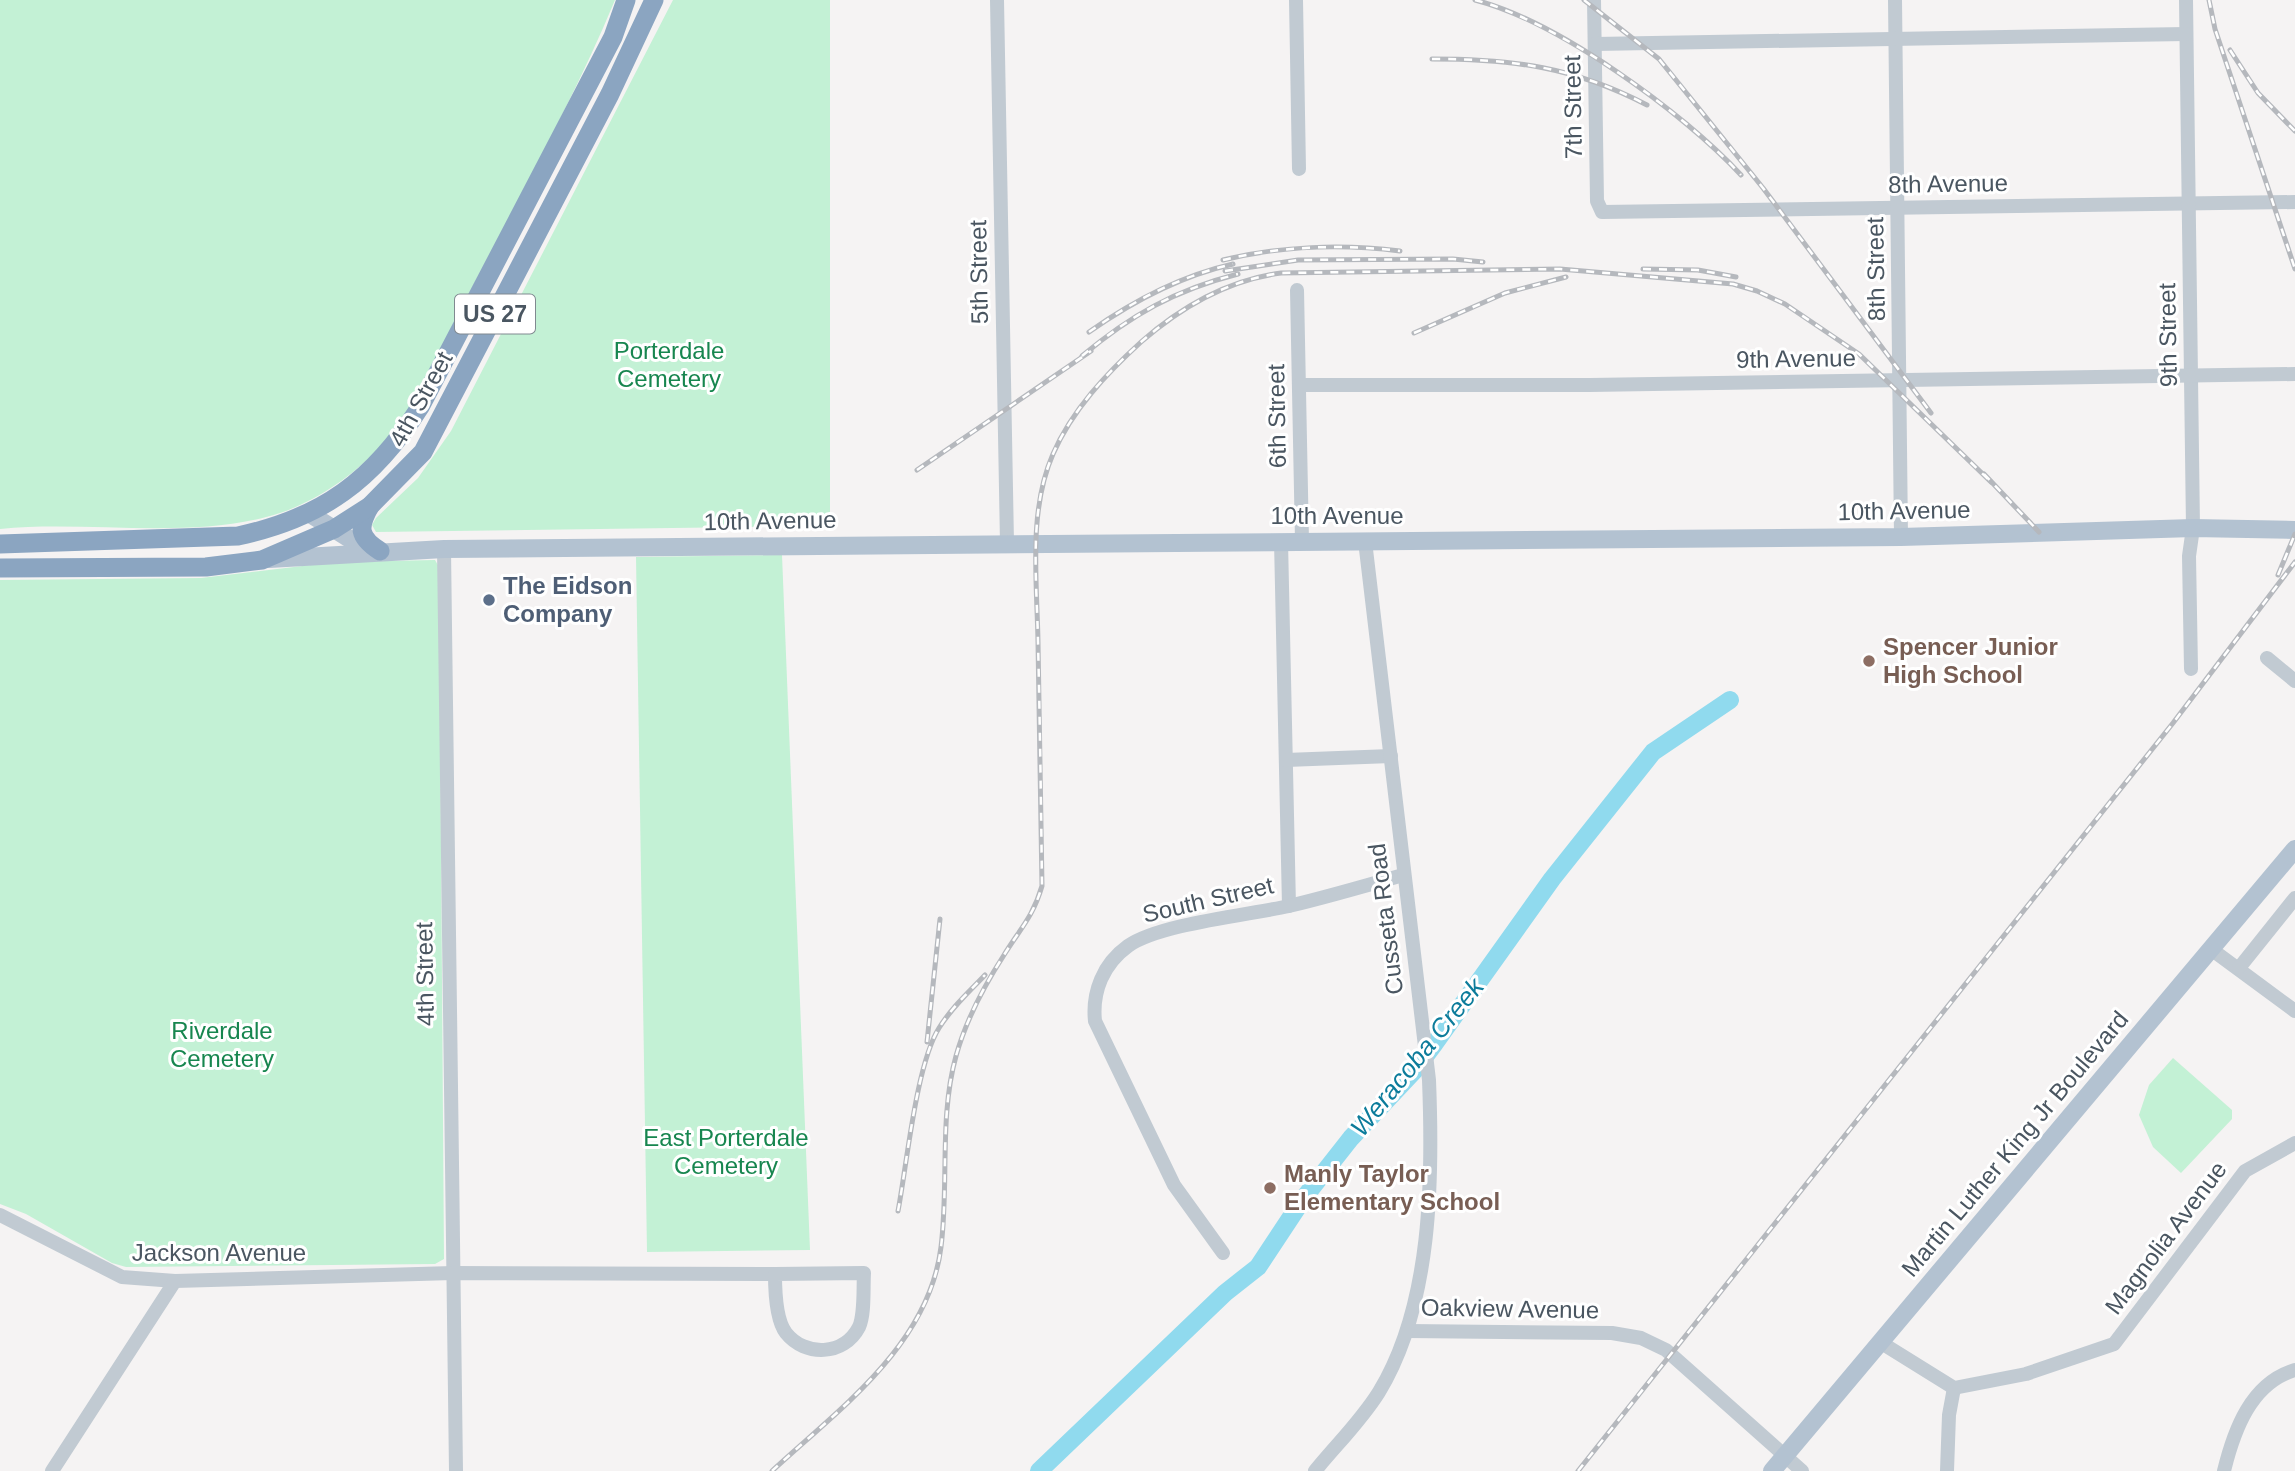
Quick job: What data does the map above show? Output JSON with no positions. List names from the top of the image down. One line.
{"streets":{"highway":["US 27","4th Street"],"main road":["10th Avenue","Martin Luther King Jr Boulevard"],"street":["7th Street","8th Avenue","8th Street","5th Street","9th Street","9th Avenue","6th Street","South Street","Cusseta Road","Magnolia Avenue","Jackson Avenue","Oakview Avenue"]},"crossings":[["7th Street","8th Avenue"],["8th Avenue","8th Street"],["8th Avenue","9th Street"],["8th Street","9th Avenue"],["8th Street","10th Avenue"],["5th Street","10th Avenue"],["9th Street","9th Avenue"],["9th Street","10th Avenue"],["9th Avenue","6th Street"],["4th Street","10th Avenue"],["4th Street","Jackson Avenue"],["6th Street","10th Avenue"],["10th Avenue","South Street"],["10th Avenue","Cusseta Road"],["Cusseta Road","Oakview Avenue"],["Martin Luther King Jr Boulevard","Oakview Avenue"]],"water":["Weracoba Creek"],"parks":["Porterdale Cemetery","Riverdale Cemetery","East Porterdale Cemetery"],"places":["The Eidson Company","Spencer Junior High School","Manly Taylor Elementary School"]}
